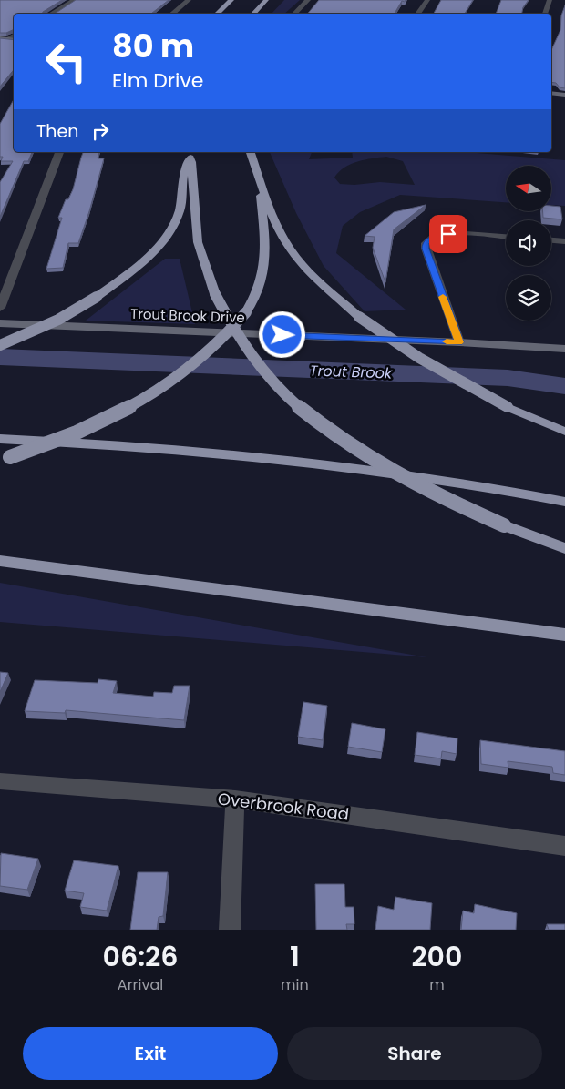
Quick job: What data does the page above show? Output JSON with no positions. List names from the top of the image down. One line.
{"streets":{"main road":["Trout Brook Drive"],"street":["Overbrook Road"]},"water":["Trout Brook"],"north":"left","page":{"turn":["80 m","Elm Drive"],"then":"Then","eta":["06:26","Arrival","1","min","200","m"],"buttons":["Exit","Share"]}}
